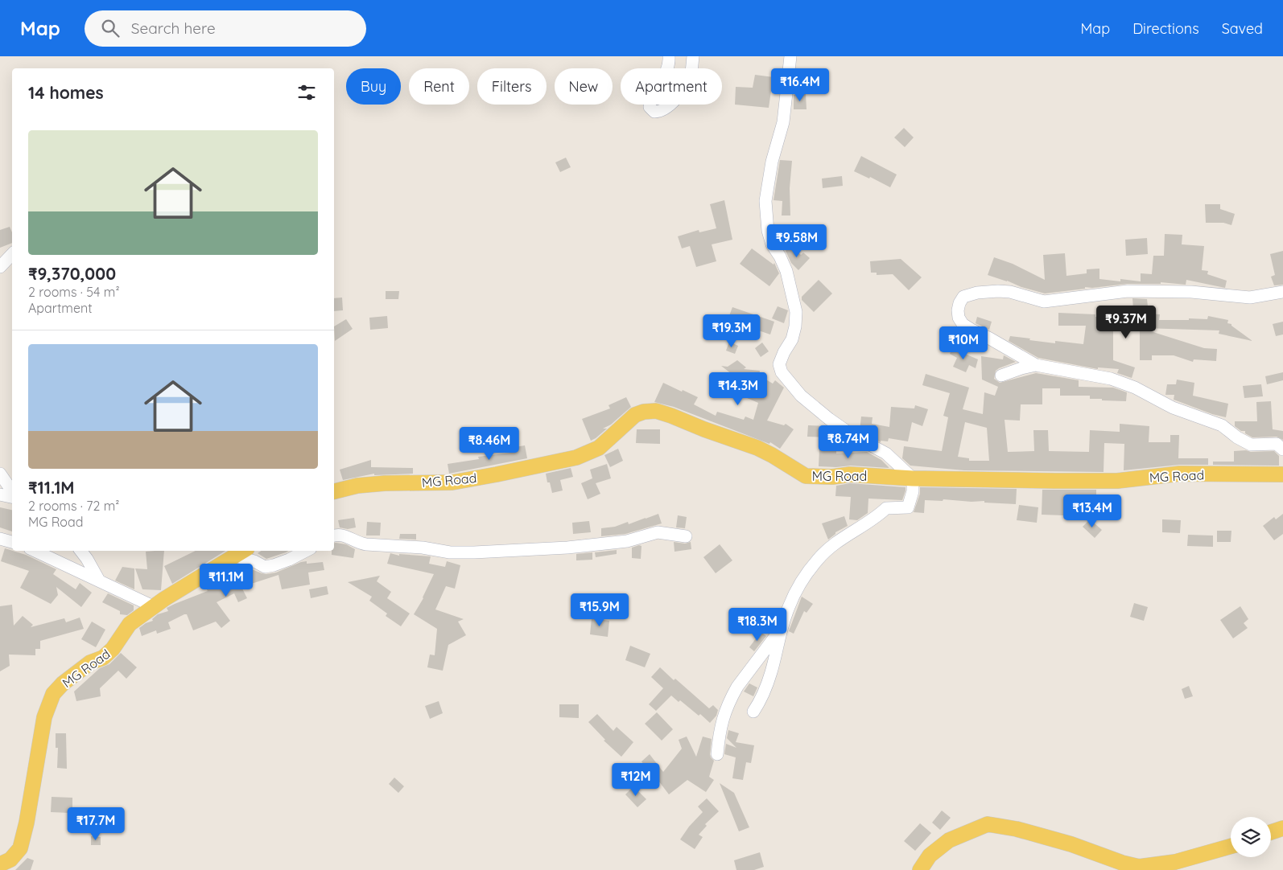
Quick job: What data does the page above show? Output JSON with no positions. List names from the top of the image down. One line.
{"streets":{"main road":["MG Road"]},"page":{"header":"Map","search":"Search here","nav":["Map","Directions","Saved"],"price":["₹16.4M","₹9.58M","₹9.37M","₹19.3M","₹10M","₹14.3M","₹8.74M","₹8.46M","₹13.4M","₹11.1M","₹15.9M","₹18.3M","₹12M","₹17.7M"],"chip":["Buy","Rent","Filters","New","Apartment"],"heading":"14 homes","list":[{"name":"₹9,370,000","note":"2 rooms · 54 m² · Apartment"},{"name":"₹11.1M","note":"2 rooms · 72 m² · MG Road"}]}}
